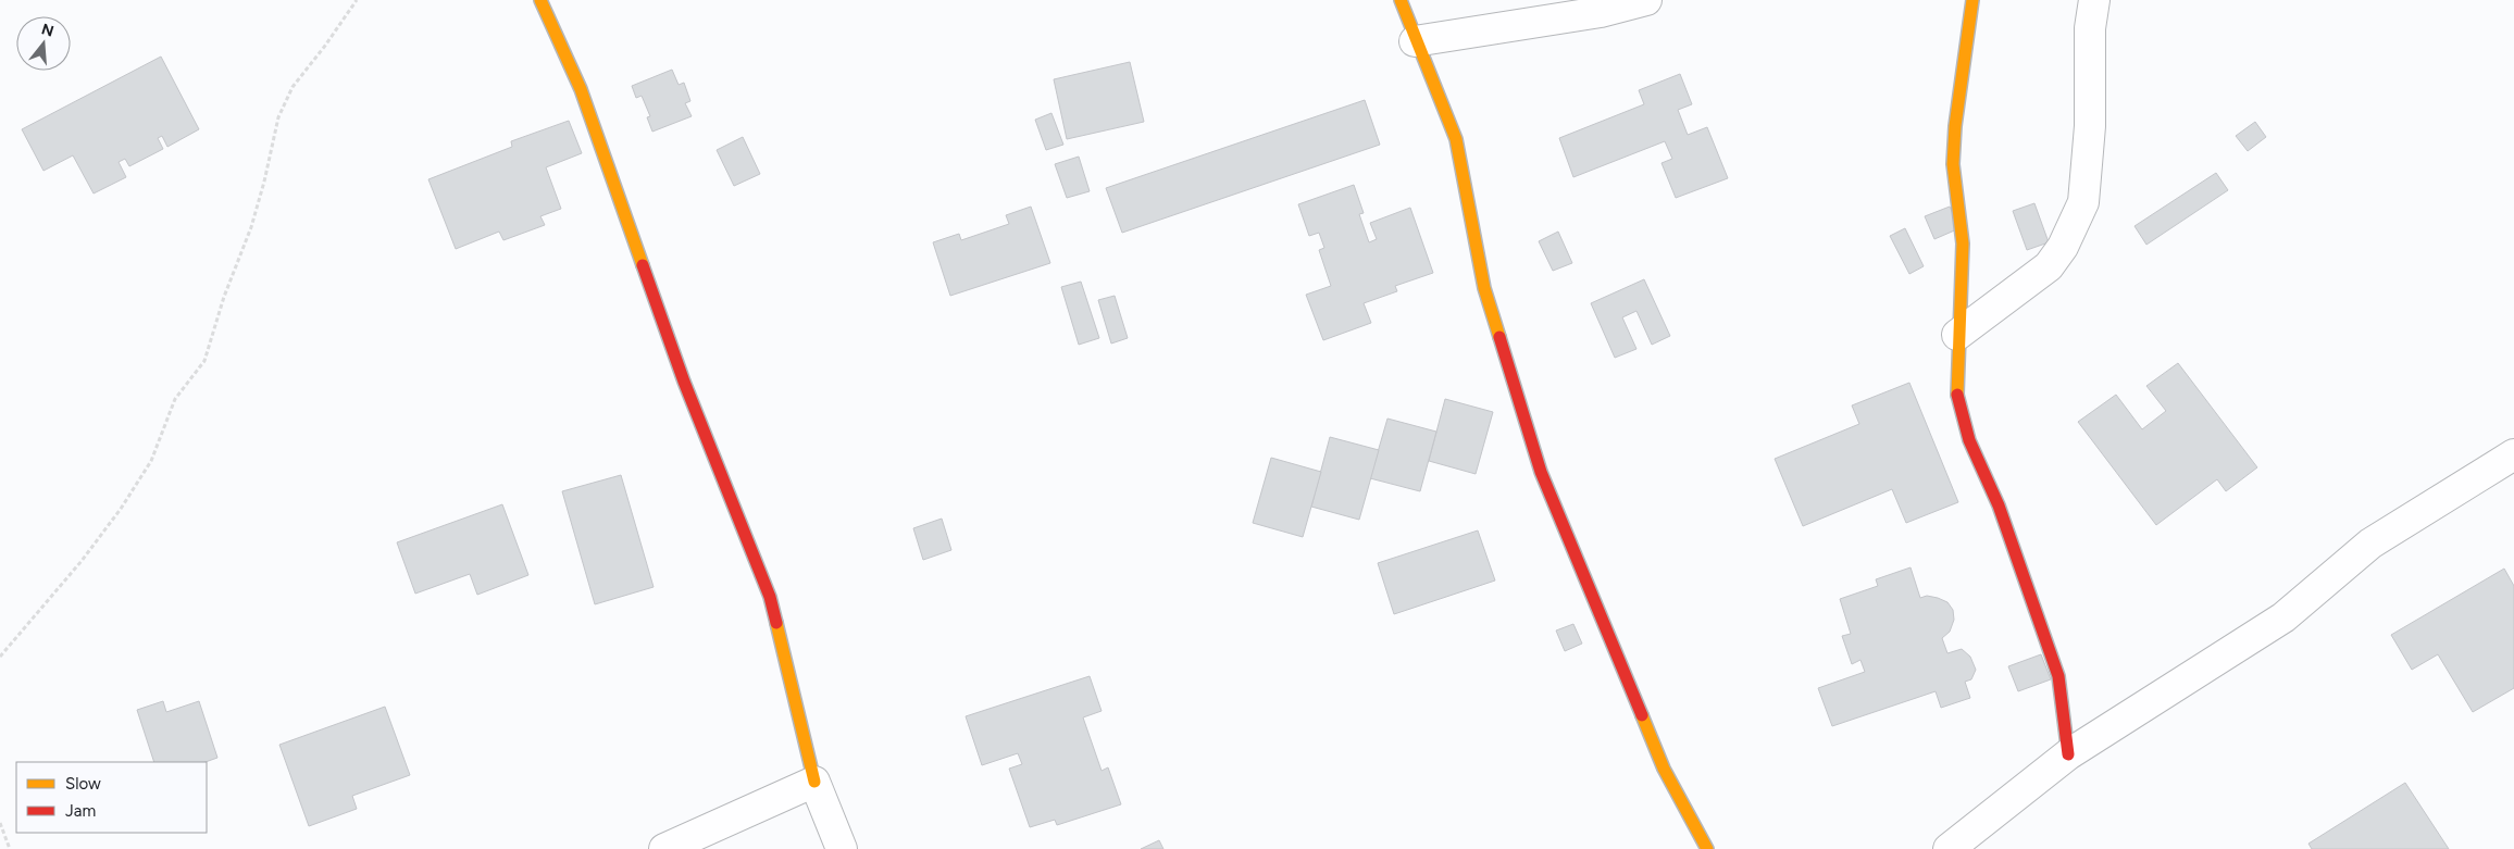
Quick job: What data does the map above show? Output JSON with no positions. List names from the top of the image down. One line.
{"legend":["Slow","Jam"],"north":"top"}
